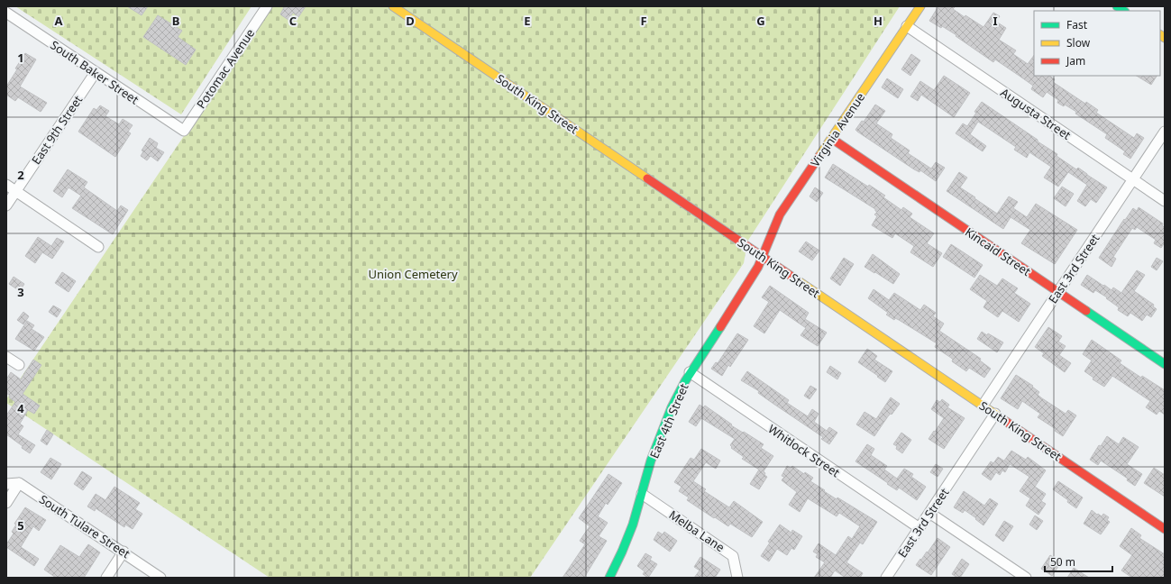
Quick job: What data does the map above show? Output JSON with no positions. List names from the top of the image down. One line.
{"streets":{"street":["Potomac Avenue","South Baker Street","South King Street","Augusta Street","East 9th Street","Virginia Avenue","Kincaid Street","East 3rd Street","East 4th Street","Whitlock Street","South Tulare Street","Melba Lane"]},"crossings":[["Potomac Avenue","South Baker Street"],["South Baker Street","East 9th Street"],["South King Street","Virginia Avenue"],["South King Street","East 3rd Street"],["South King Street","East 4th Street"],["Augusta Street","Virginia Avenue"],["Augusta Street","East 3rd Street"],["Virginia Avenue","Kincaid Street"],["Virginia Avenue","East 4th Street"],["Kincaid Street","East 3rd Street"],["East 3rd Street","Whitlock Street"],["East 4th Street","Whitlock Street"],["East 4th Street","Melba Lane"]],"parks":["Union Cemetery"],"legend":["Fast","Slow","Jam"],"scale_bar":"50 m","grid":{"columns":["A","B","C","D","E","F","G","H","I"],"rows":["1","2","3","4","5"]}}
